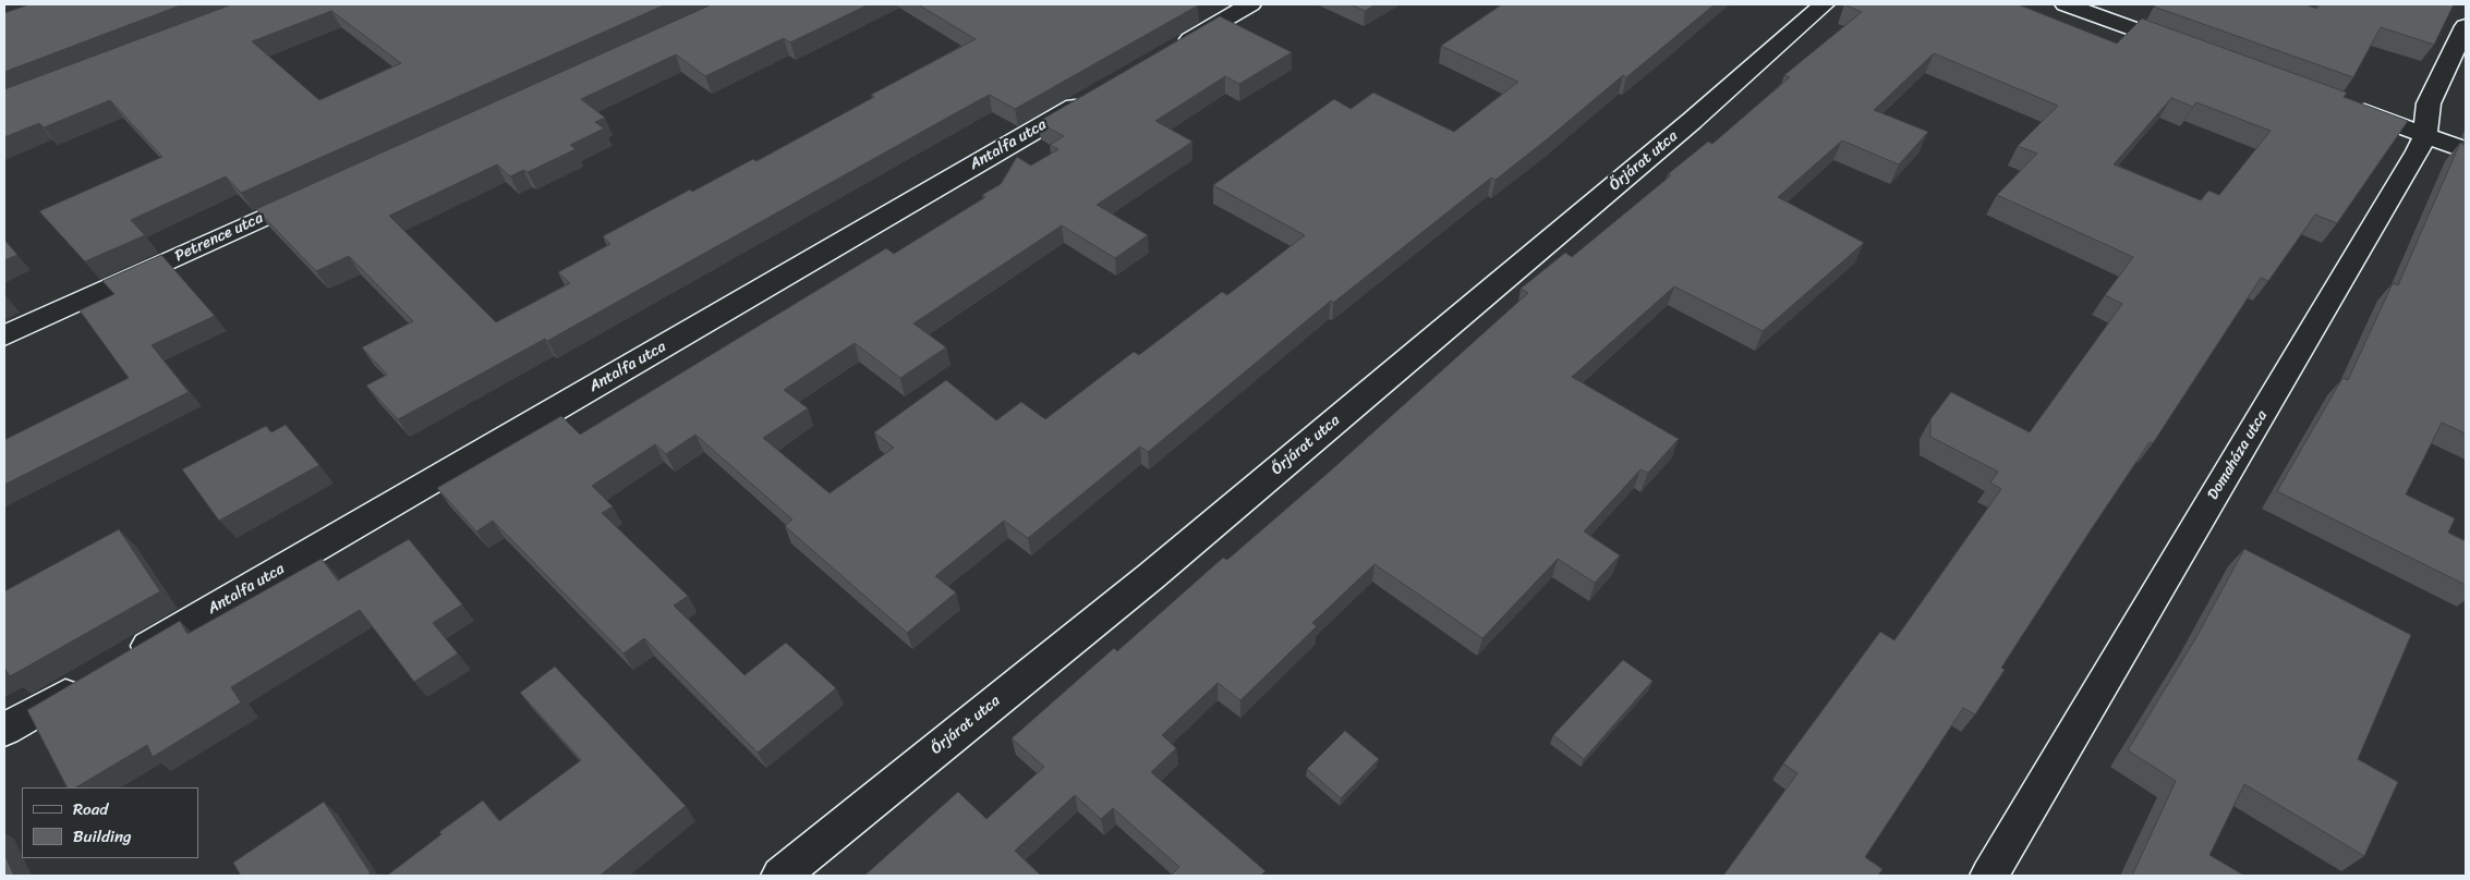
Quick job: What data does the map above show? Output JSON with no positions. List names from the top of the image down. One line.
{"streets":{"street":["Antalfa utca","Őrjárat utca","Petrence utca","Domaháza utca"]},"legend":["Road","Building"]}
